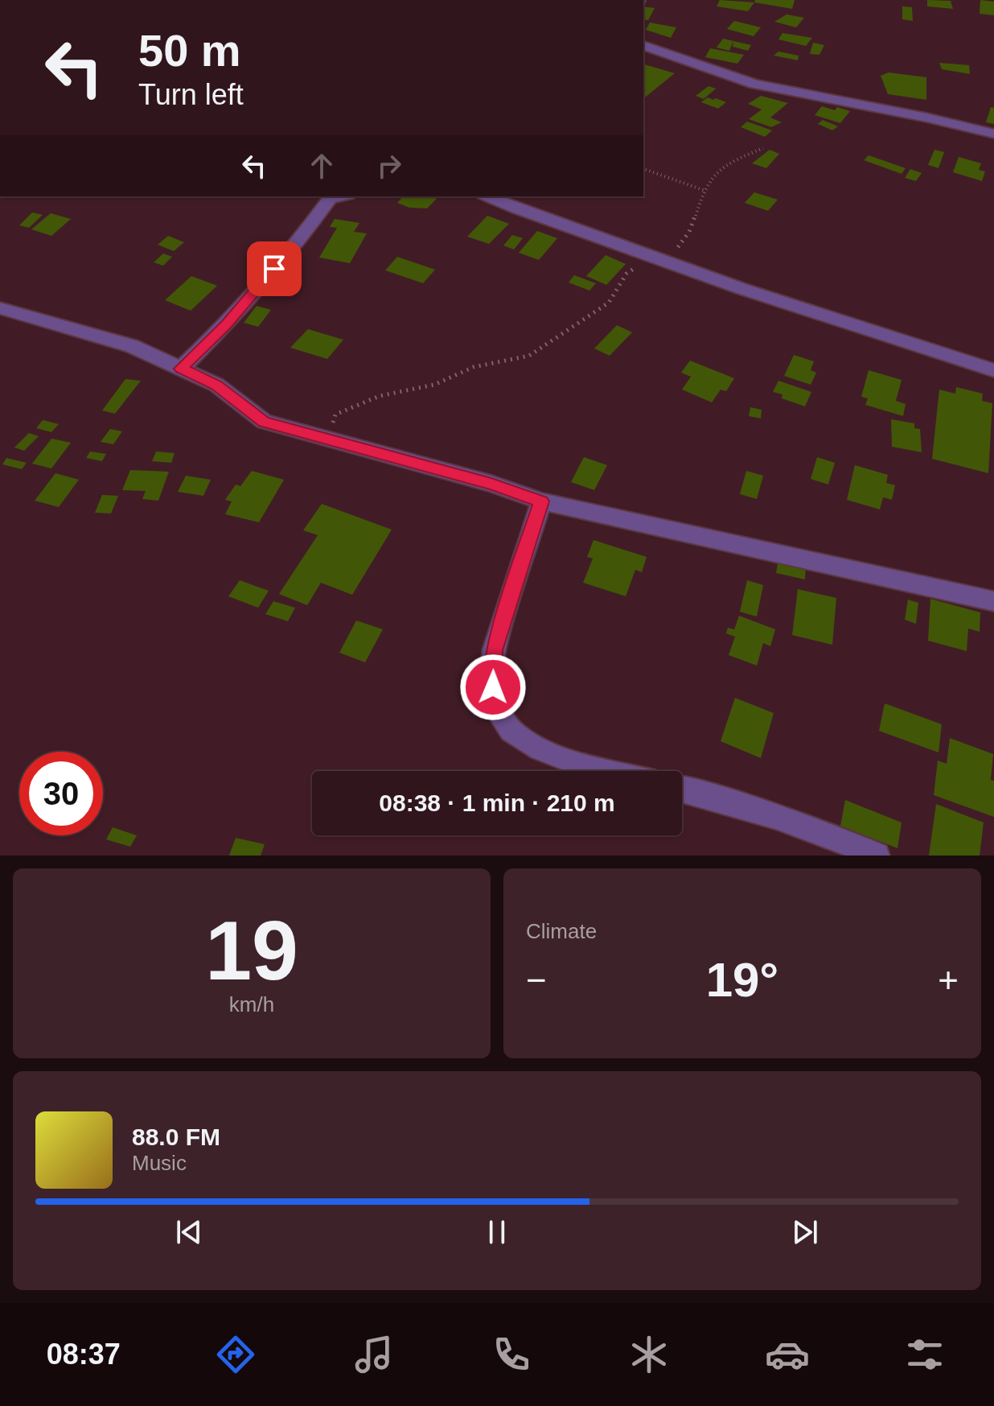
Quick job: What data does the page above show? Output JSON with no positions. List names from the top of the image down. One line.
{"page":{"turn":["50 m","Turn left"],"limit":"30","trip":"08:38 · 1 min · 210 m","tile":[["19","km/h"],"Climate"],"heat":["−","19°","+"],"song":["88.0 FM","Music"],"tabs":"08:37"}}
